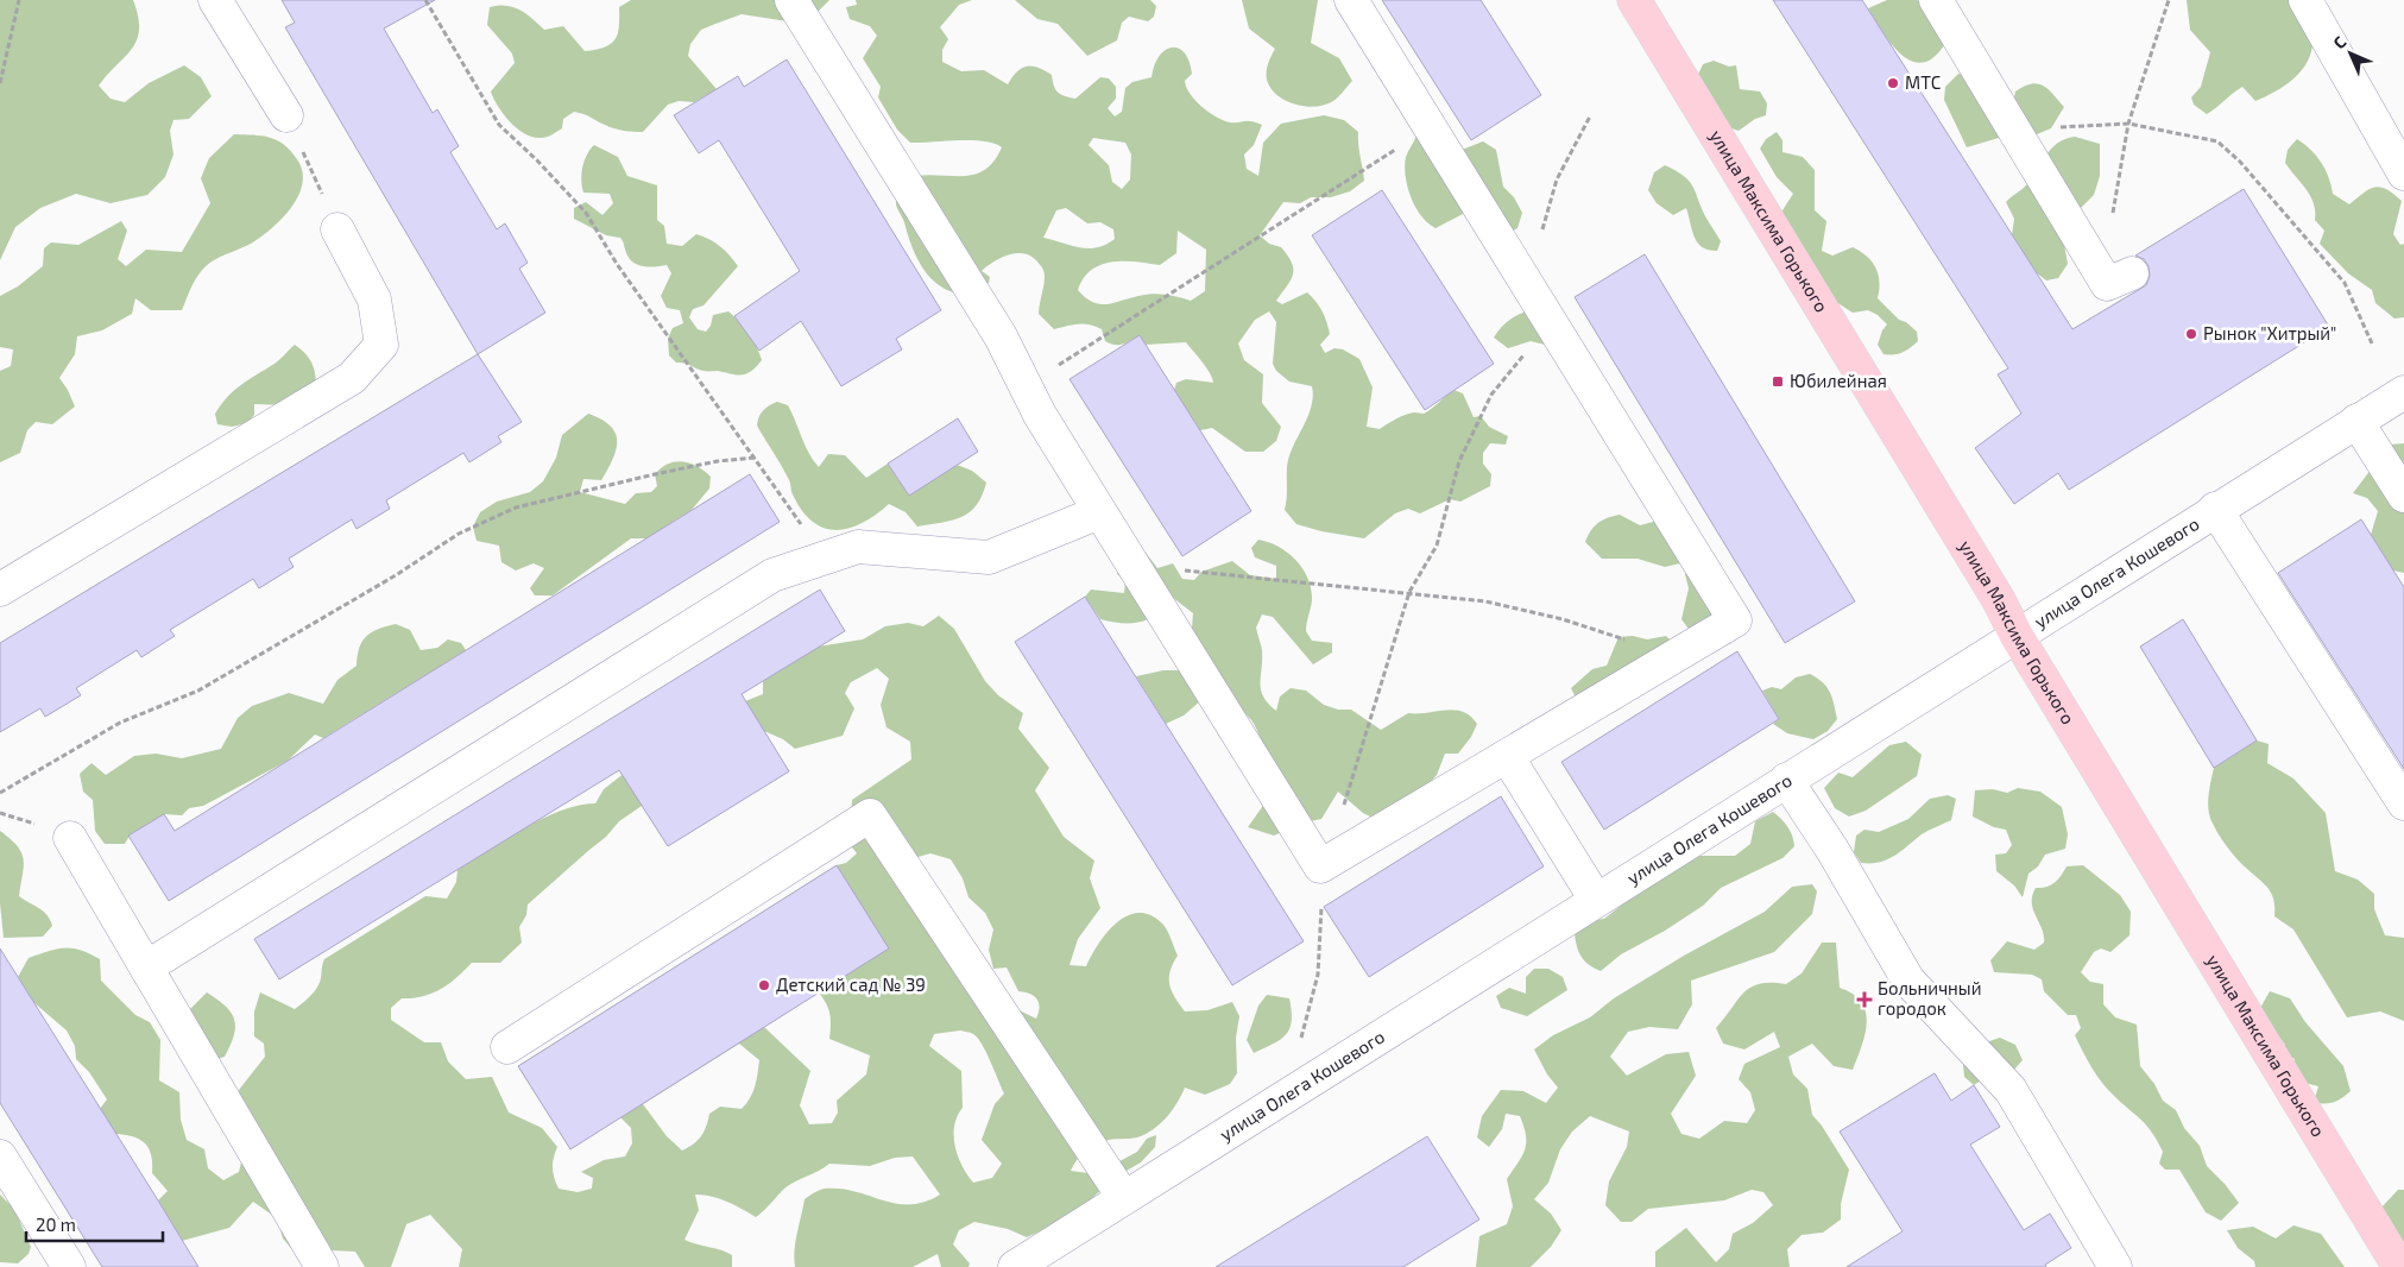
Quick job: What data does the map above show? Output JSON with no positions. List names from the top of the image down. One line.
{"streets":{"main road":["улица Максима Горького"],"street":["улица Олега Кошевого"]},"crossings":[["улица Максима Горького","улица Олега Кошевого"]],"places":{"other":["МТС","Рынок \"Хитрый\"","Детский сад № 39"],"transit":["Юбилейная"],"health":["Больничный городок"]},"scale_bar":"20 m","north":"top left"}
